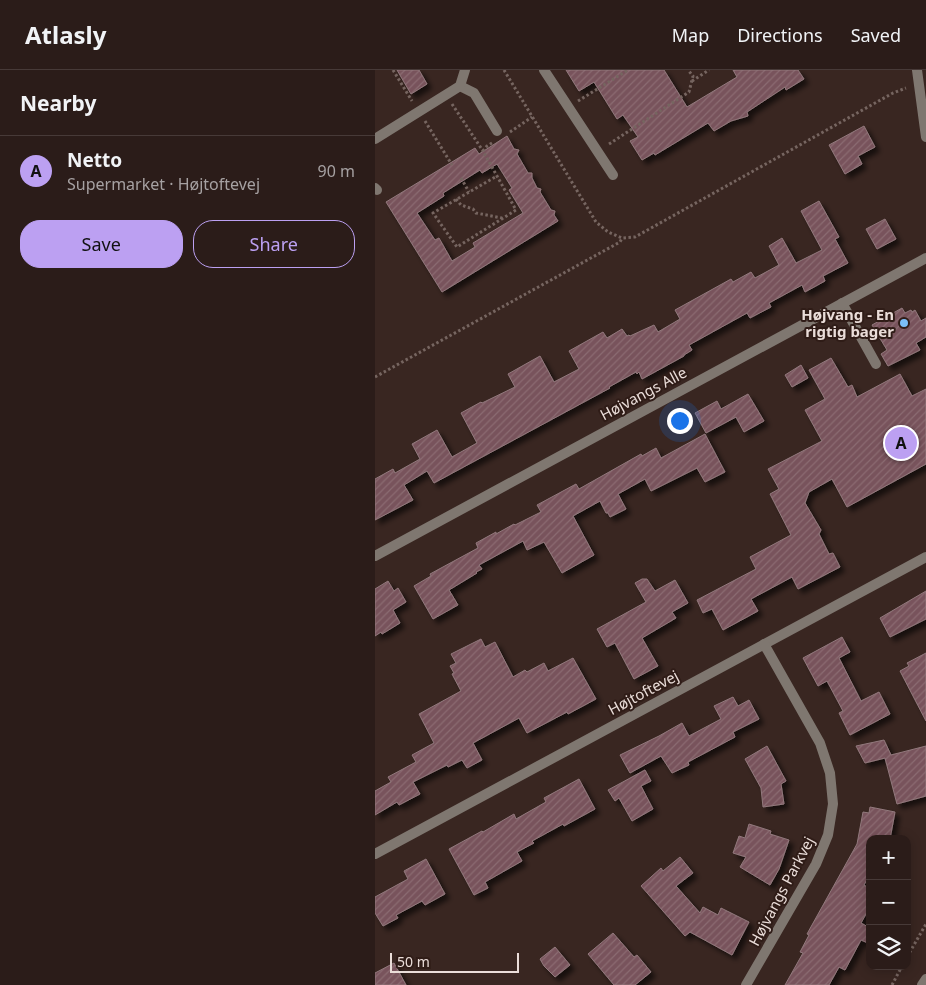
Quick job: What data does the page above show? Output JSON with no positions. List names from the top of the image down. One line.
{"streets":{"street":["Højvangs Alle","Højtoftevej","Højvangs Parkvej"]},"crossings":[["Højtoftevej","Højvangs Parkvej"]],"places":["Højvang - En rigtig bager"],"scale_bar":"50 m","page":{"header":"Atlasly","nav":["Map","Directions","Saved"],"heading":"Nearby","list":[{"mark":"A","name":"Netto","note":"Supermarket · Højtoftevej","value":"90 m"}],"buttons":["Save","Share"],"pins":"A","map_buttons":["+","−"],"scale":"50 m"}}
